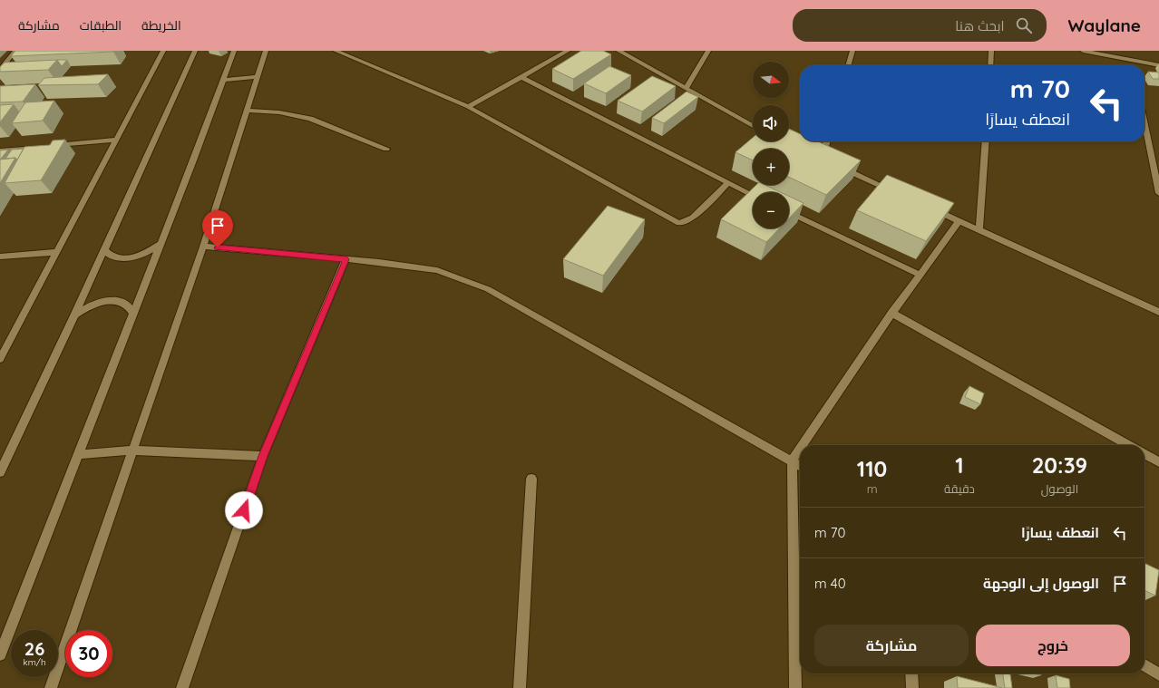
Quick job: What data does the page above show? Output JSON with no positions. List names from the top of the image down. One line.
{"north":"right","page":{"header":"Waylane","search":"ابحث هنا","nav":["الخريطة","الطبقات","مشاركة"],"map_buttons":["+","−"],"turn":["70 m","انعطف يسارًا"],"eta":["20:39","الوصول","1","دقيقة","110","m"],"list":[{"name":"انعطف يسارًا","value":"70 m"},{"name":"الوصول إلى الوجهة","value":"40 m"}],"buttons":["خروج","مشاركة"],"speed":"26 km/h","limit":"30"}}
